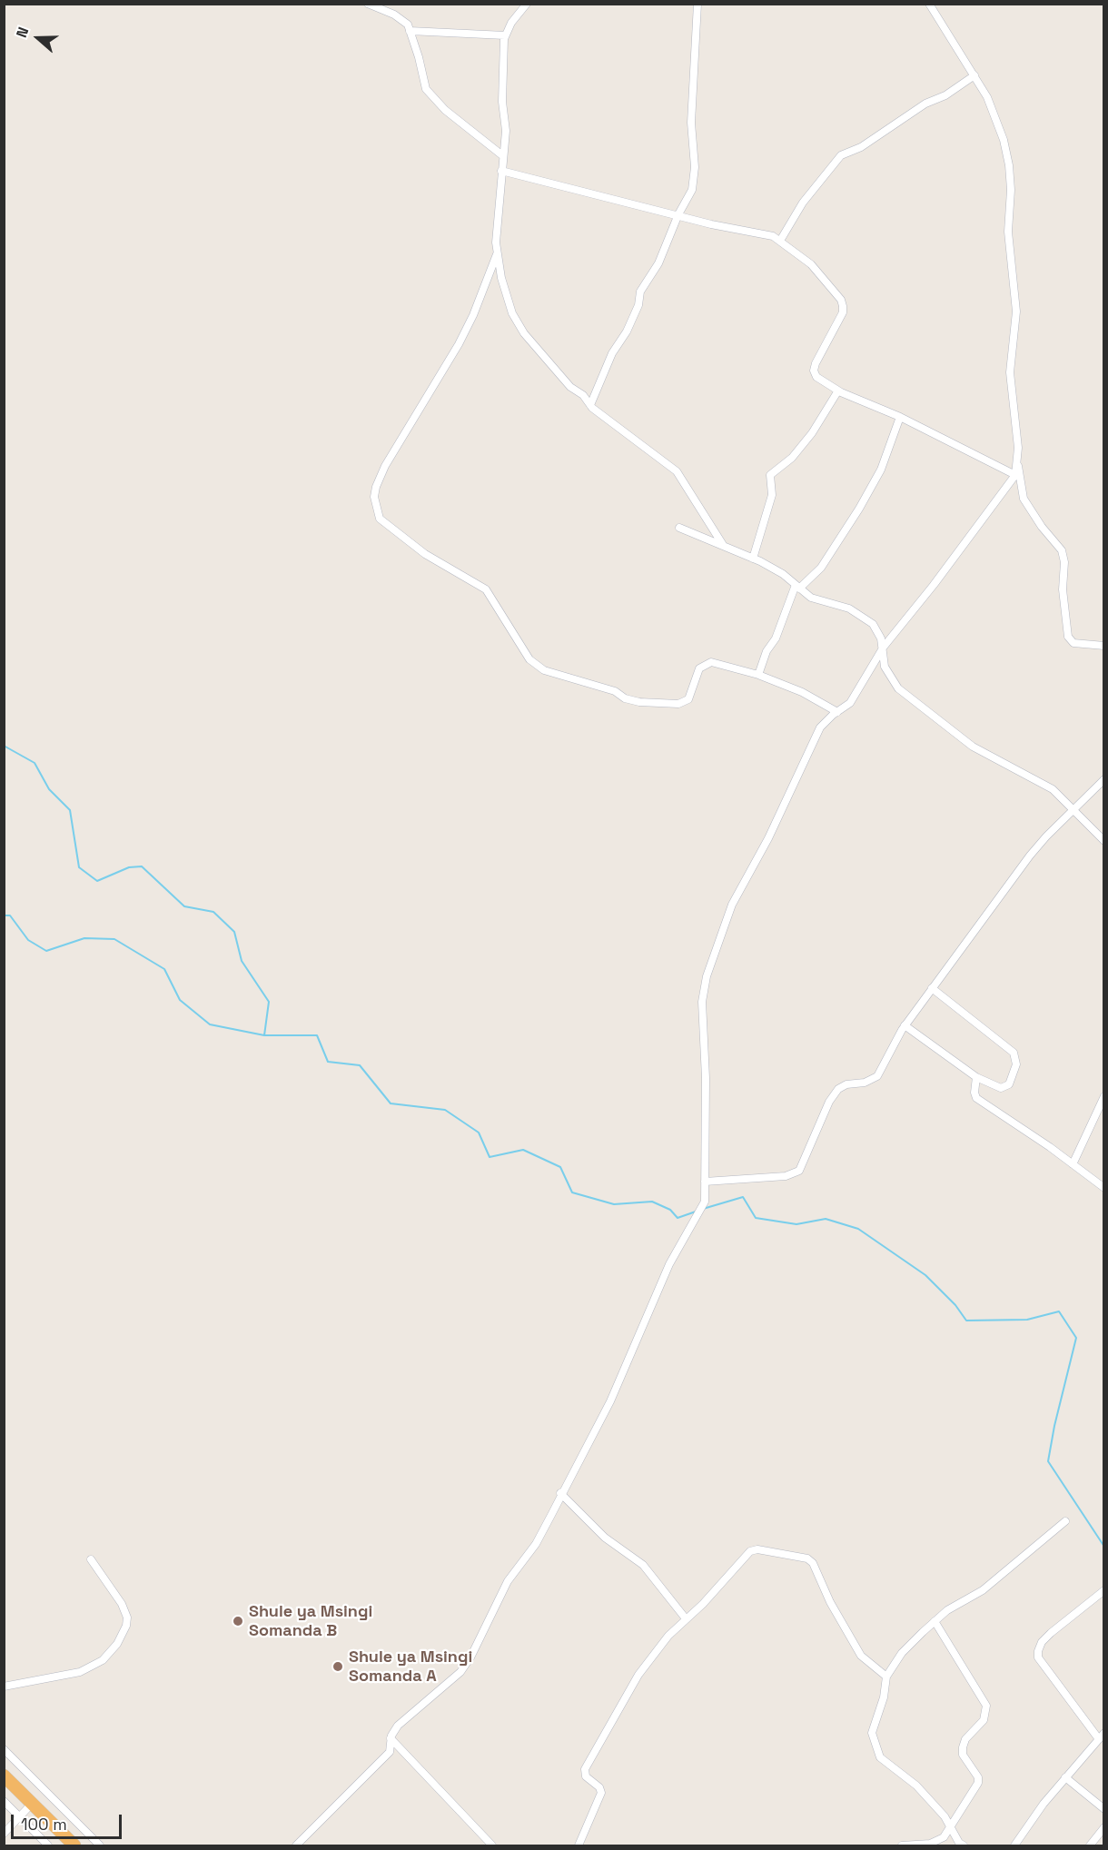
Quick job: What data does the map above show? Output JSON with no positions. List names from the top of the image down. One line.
{"places":["Shule ya Msingi Somanda B","Shule ya Msingi Somanda A"],"scale_bar":"100 m","north":"left"}
